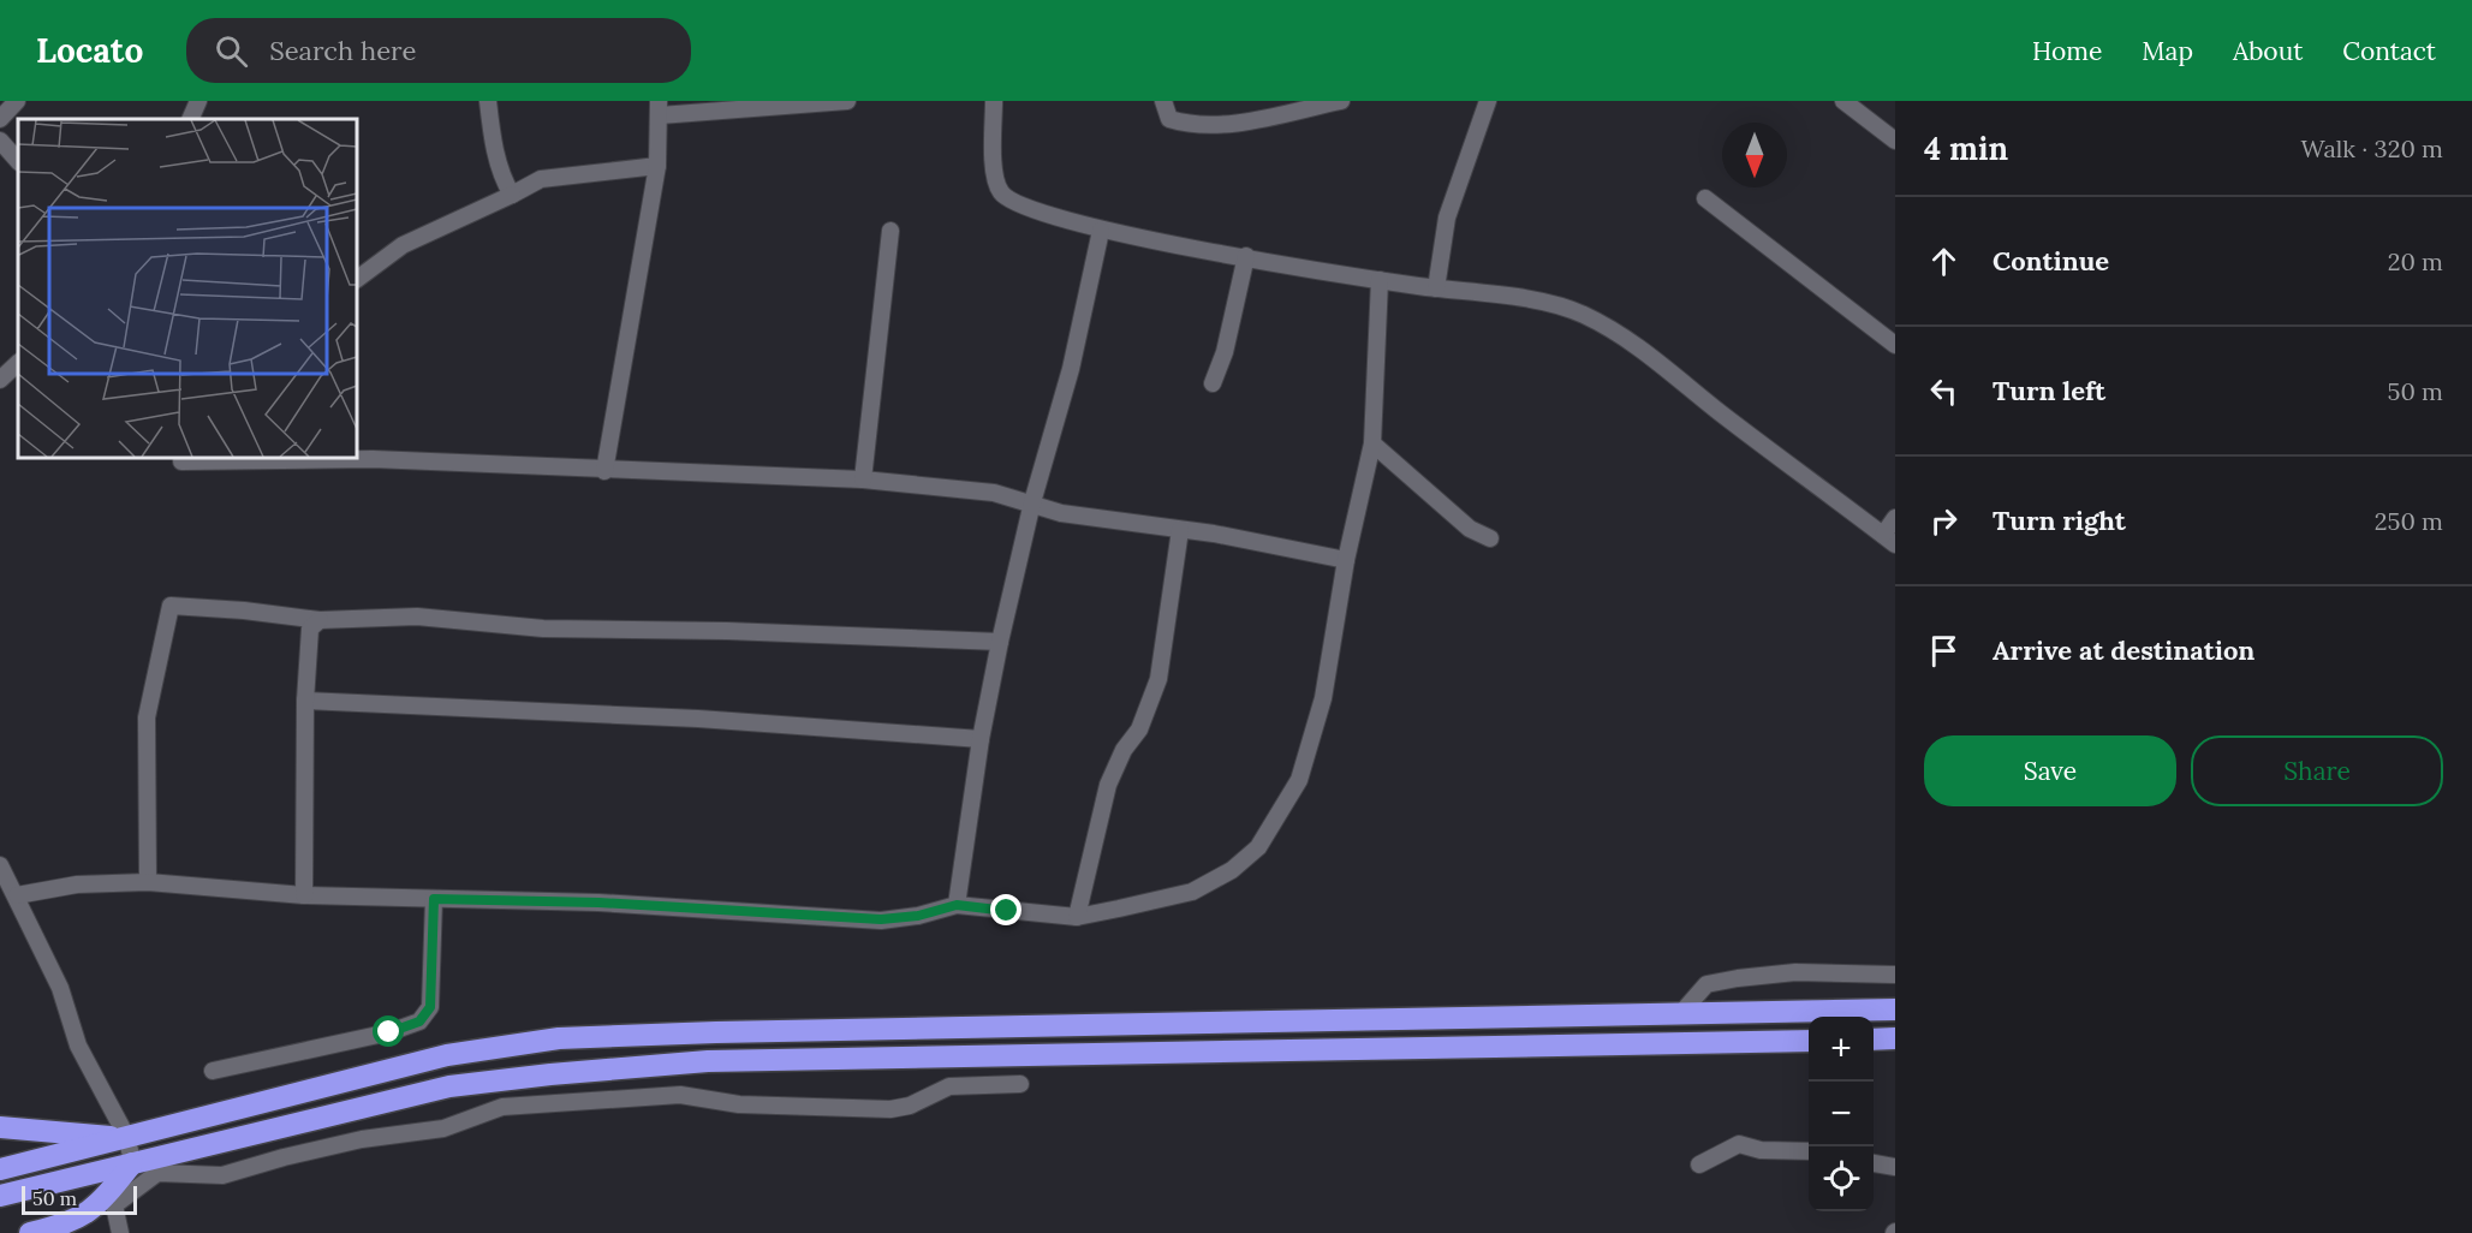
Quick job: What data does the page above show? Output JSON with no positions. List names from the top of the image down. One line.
{"scale_bar":"50 m","north":"bottom","page":{"header":"Locato","search":"Search here","nav":["Home","Map","About","Contact"],"heading":["4 min","Walk · 320 m"],"list":[["Continue","20 m"],["Turn left","50 m"],["Turn right","250 m"],"Arrive at destination"],"buttons":["Save","Share"],"map_buttons":["+","−"],"scale":"50 m"}}
